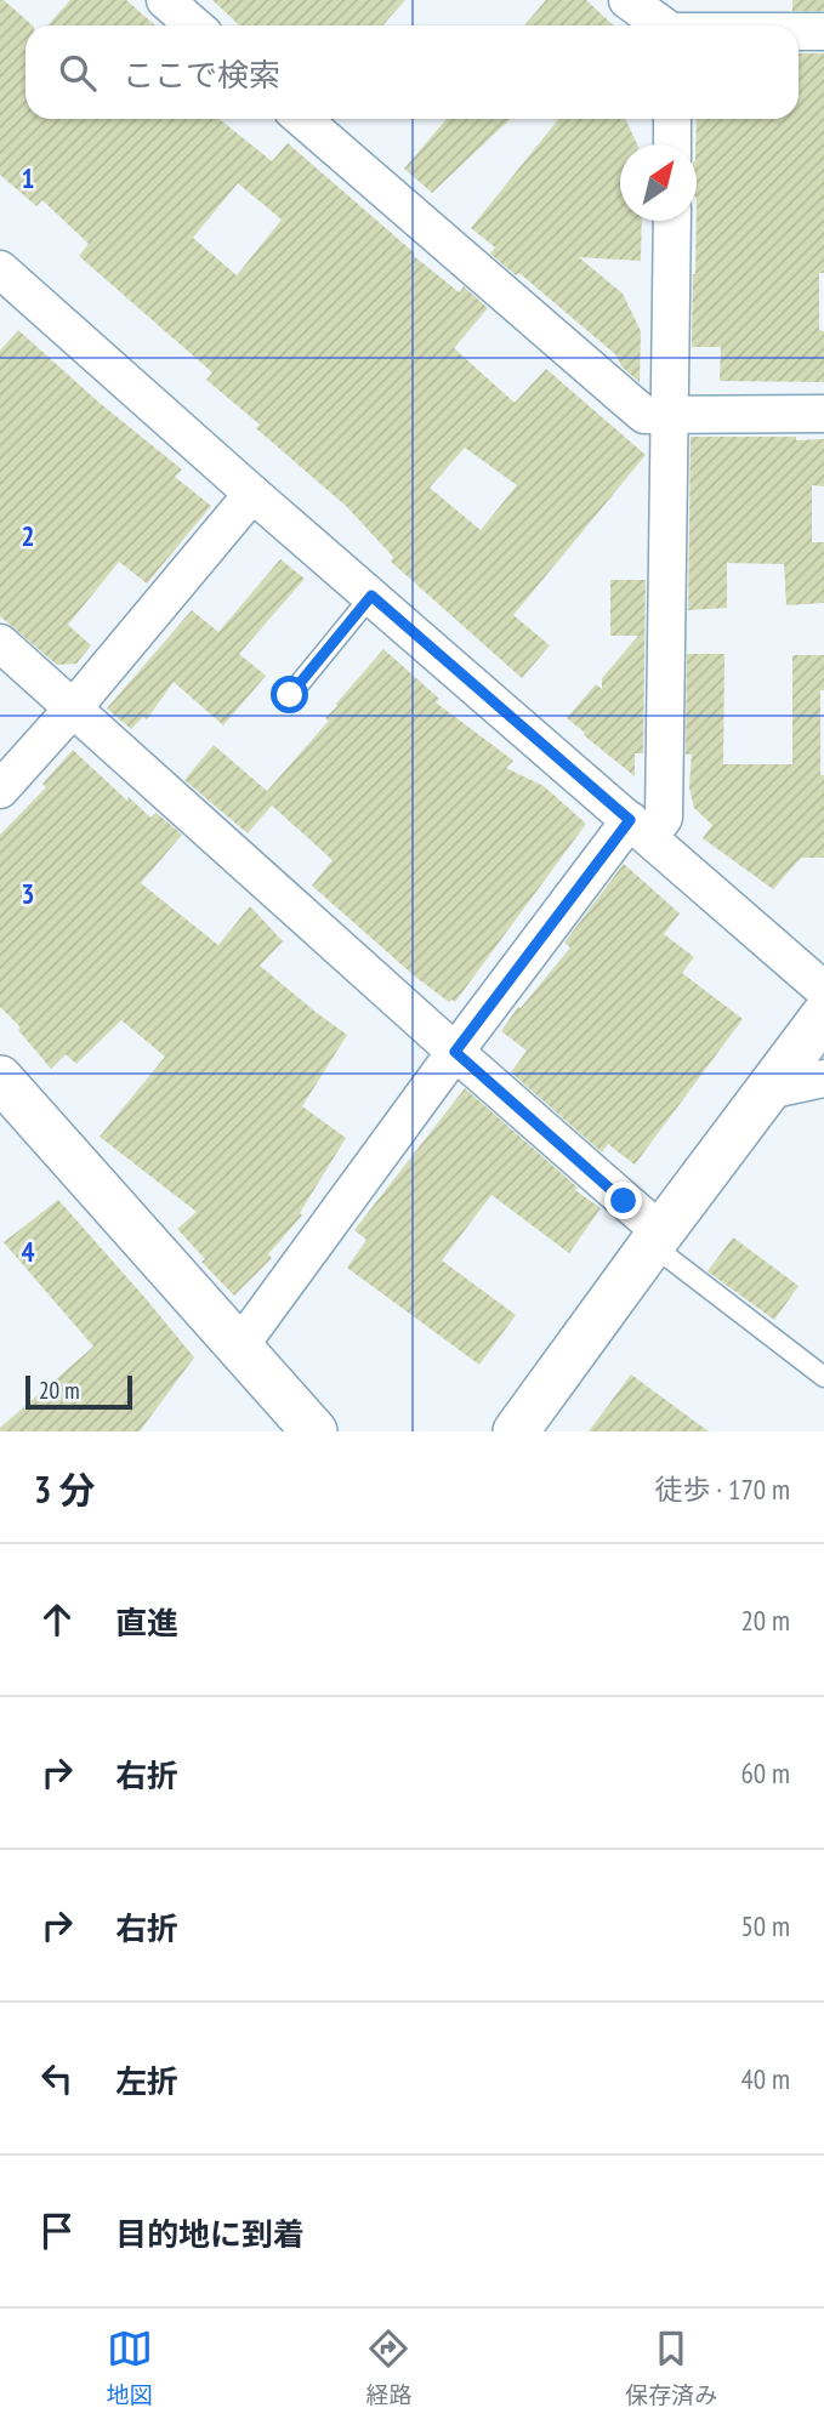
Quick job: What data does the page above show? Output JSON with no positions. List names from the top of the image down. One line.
{"scale_bar":"20 m","north":"top right","page":{"search":"ここで検索","scale":"20 m","heading":["3 分","徒歩 · 170 m"],"list":[["直進","20 m"],["右折","60 m"],["右折","50 m"],["左折","40 m"],"目的地に到着"],"nav":["地図","経路","保存済み"]},"grid":{"rows":["1","2","3","4"]}}
